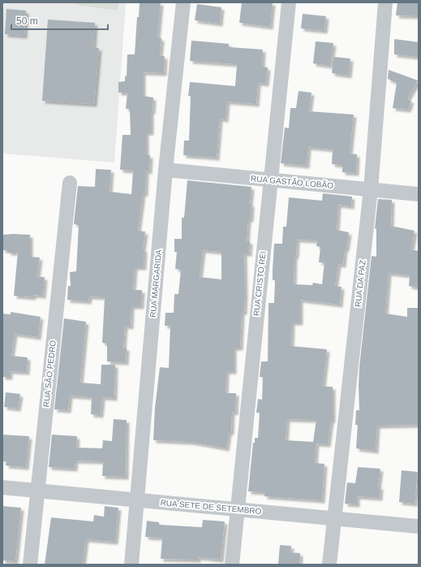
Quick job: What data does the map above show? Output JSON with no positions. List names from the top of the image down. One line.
{"streets":{"street":["RUA GASTÃO LOBÃO","RUA MARGARIDA","RUA CRISTO REI","RUA DA PAZ","RUA SÃO PEDRO","RUA SETE DE SETEMBRO"]},"crossings":[["RUA GASTÃO LOBÃO","RUA MARGARIDA"],["RUA GASTÃO LOBÃO","RUA CRISTO REI"],["RUA GASTÃO LOBÃO","RUA DA PAZ"],["RUA MARGARIDA","RUA SETE DE SETEMBRO"],["RUA CRISTO REI","RUA SETE DE SETEMBRO"],["RUA DA PAZ","RUA SETE DE SETEMBRO"],["RUA SÃO PEDRO","RUA SETE DE SETEMBRO"]],"scale_bar":"50 m"}
